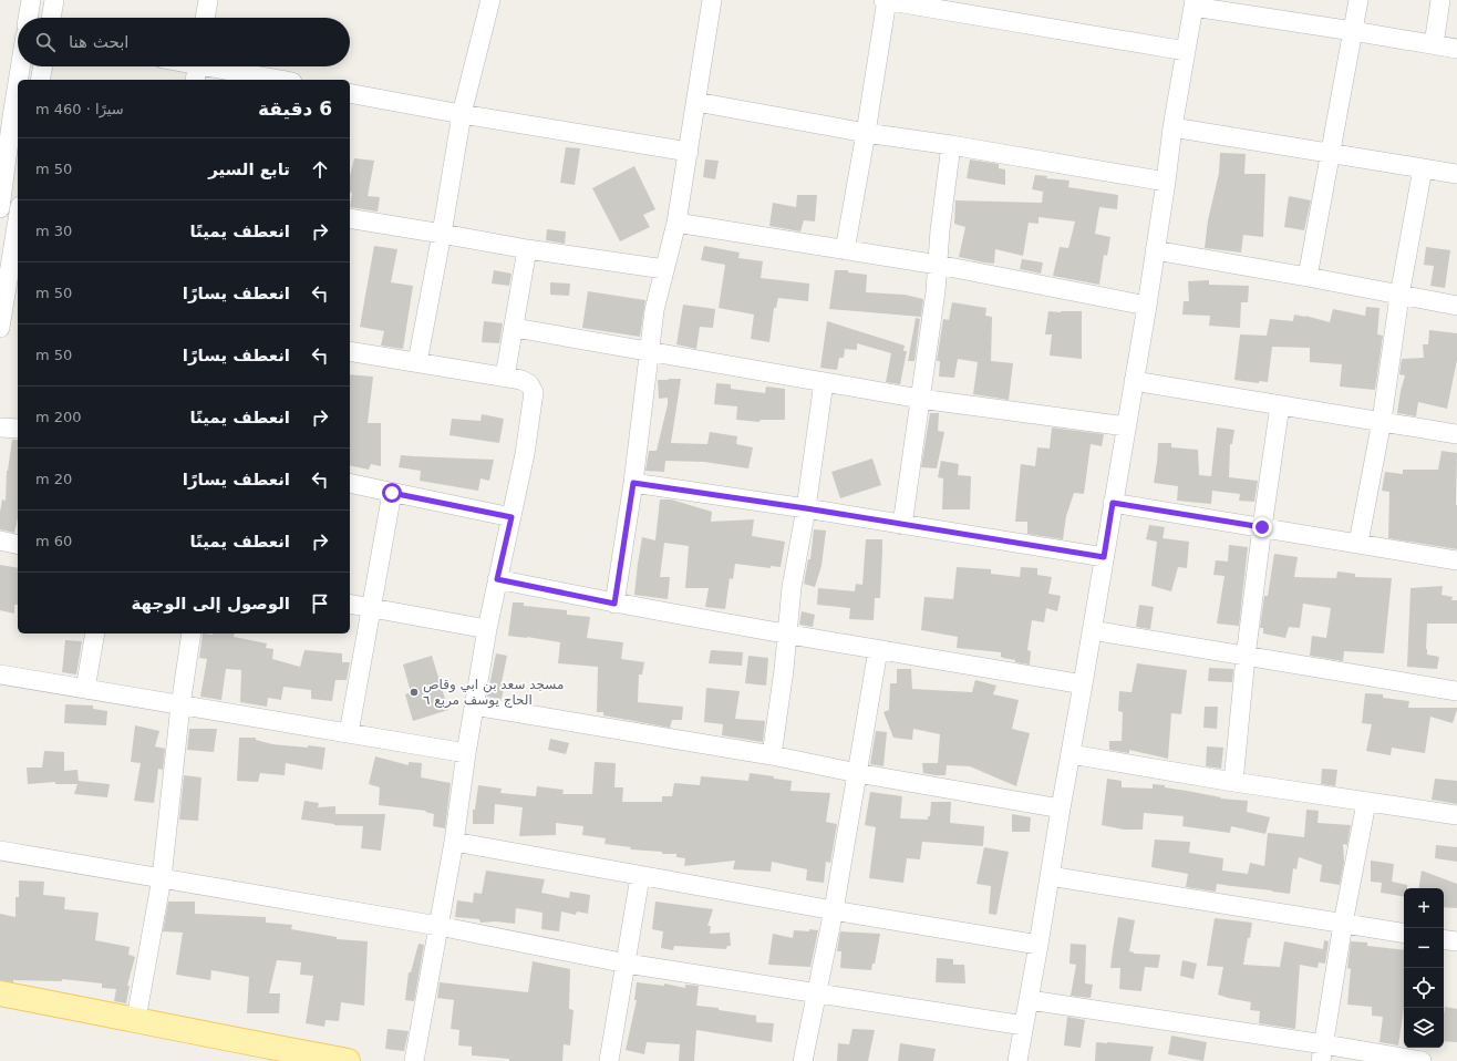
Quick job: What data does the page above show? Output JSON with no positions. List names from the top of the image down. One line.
{"places":["مسجد سعد بن ابي وقاص الحاج يوسف مربع ٦"],"page":{"search":"ابحث هنا","heading":["6 دقيقة","سيرًا · 460 m"],"list":[["تابع السير","50 m"],["انعطف يمينًا","30 m"],["انعطف يسارًا","50 m"],["انعطف يسارًا","50 m"],["انعطف يمينًا","200 m"],["انعطف يسارًا","20 m"],["انعطف يمينًا","60 m"],"الوصول إلى الوجهة"],"map_buttons":["+","−"]}}
